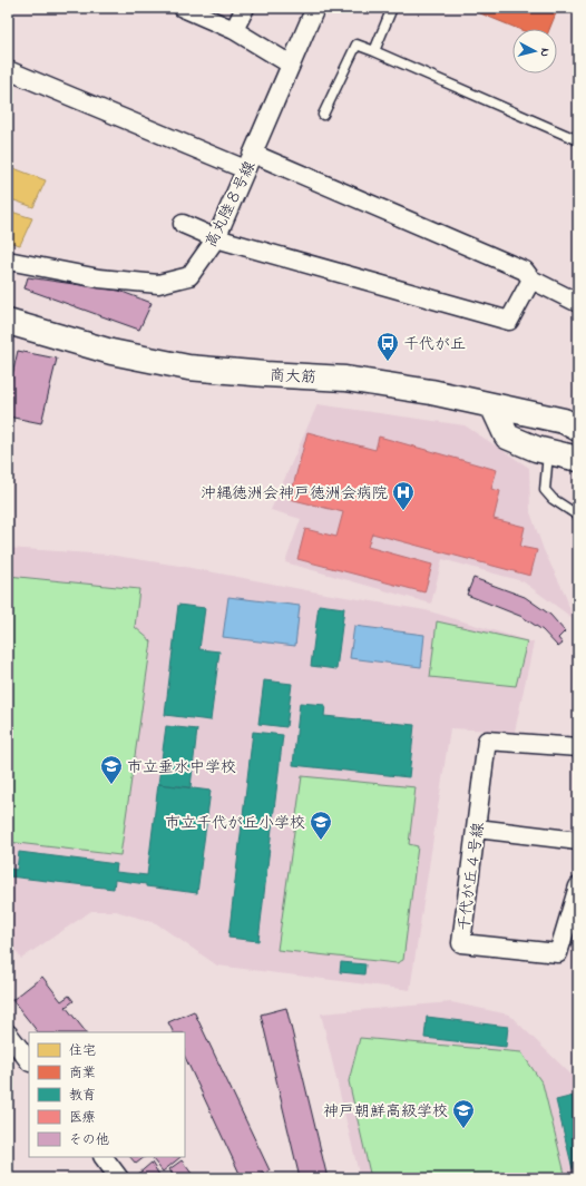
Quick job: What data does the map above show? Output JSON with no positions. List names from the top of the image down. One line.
{"streets":{"street":["高丸陸８号線","商大筋","千代が丘４号線"]},"places":{"bus stop":["千代が丘"],"hospital":["沖縄徳洲会神戸徳洲会病院"],"school or university":["市立垂水中学校","市立千代が丘小学校","神戸朝鮮高級学校"]},"legend":["住宅","商業","教育","医療","その他"],"north":"right"}
